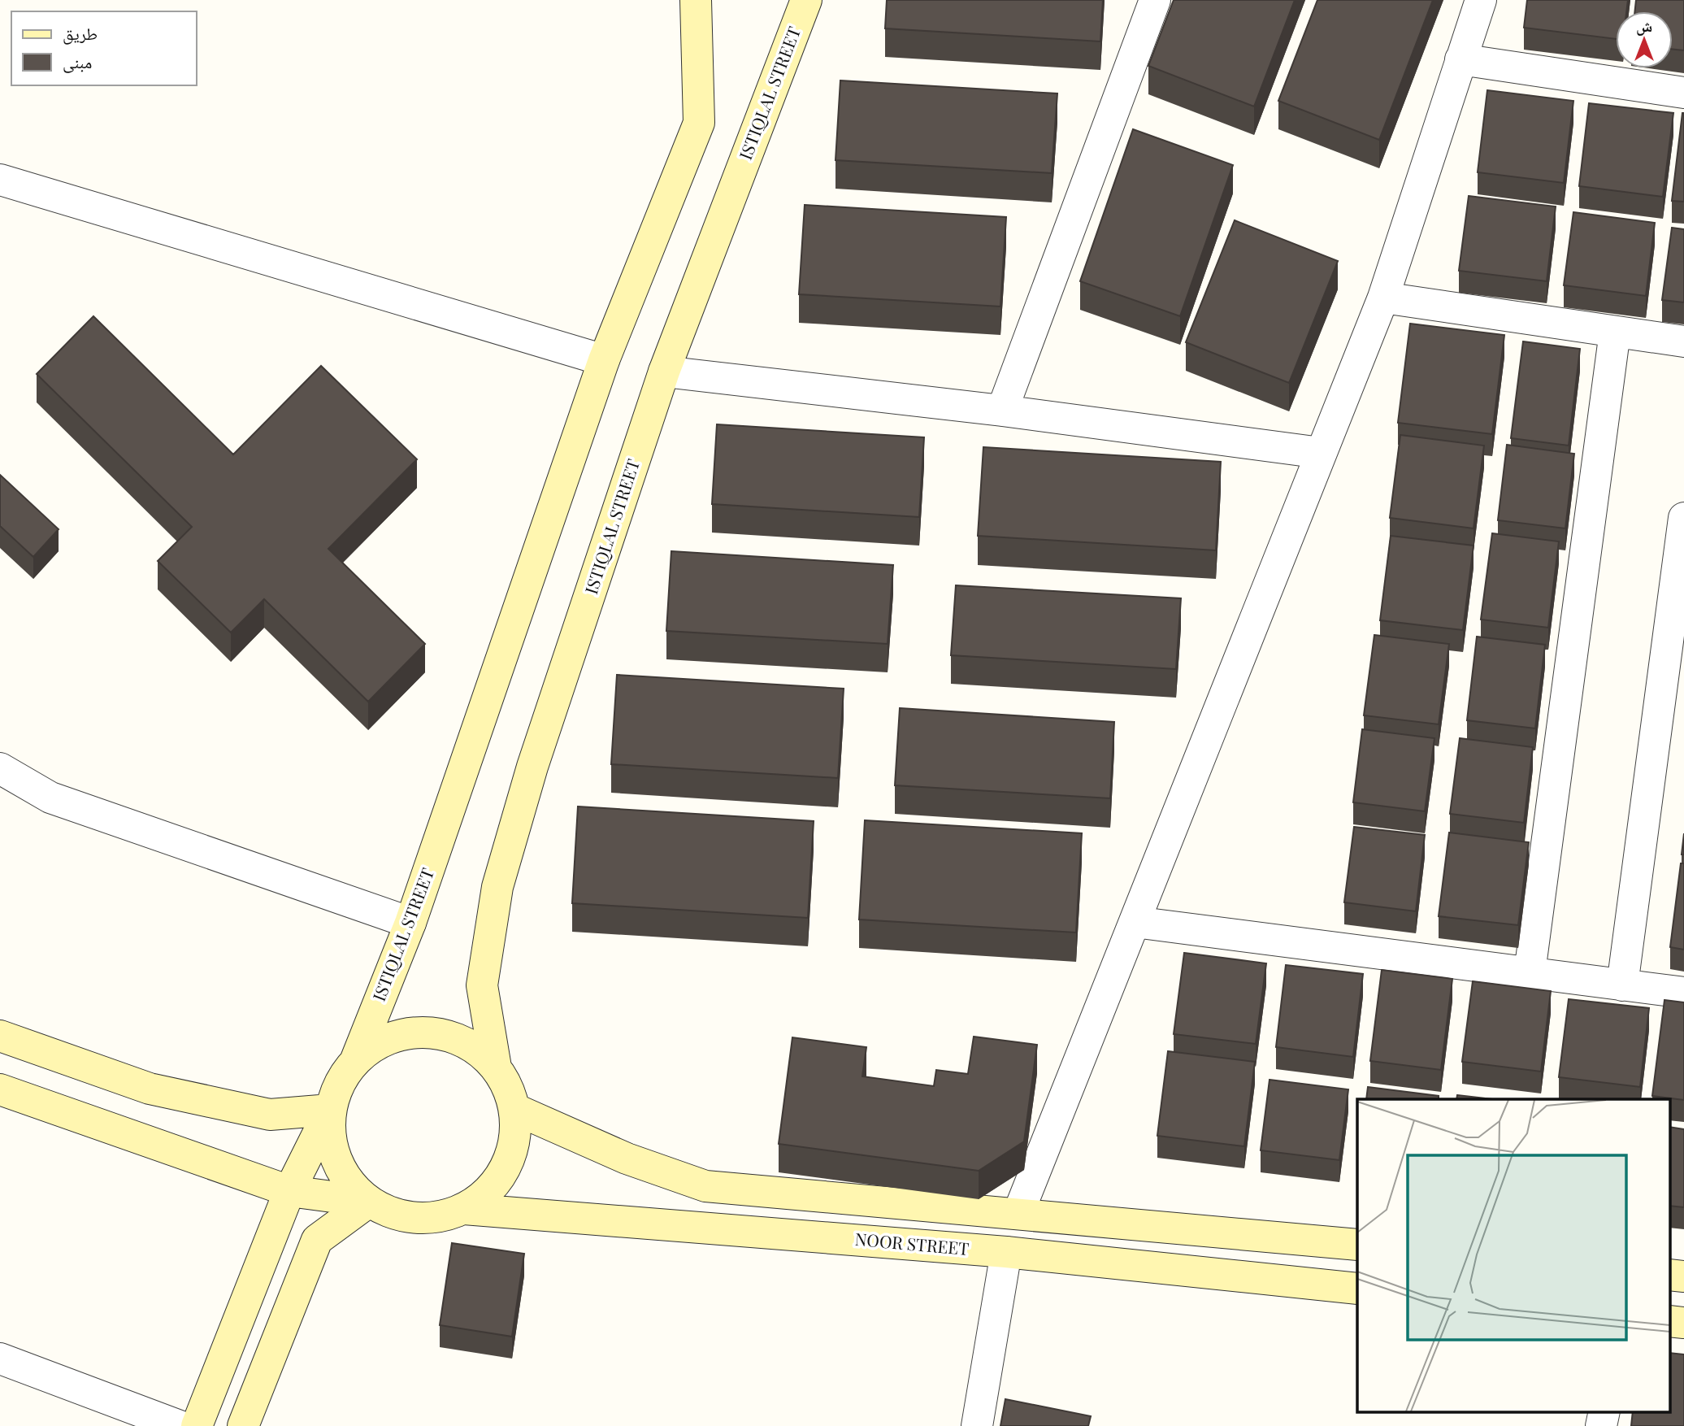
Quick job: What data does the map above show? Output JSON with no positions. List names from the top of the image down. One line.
{"streets":{"main road":["ISTIQLAL STREET","NOOR STREET"]},"crossings":[["ISTIQLAL STREET","NOOR STREET"]],"legend":["طريق","مبنى"],"north":"top"}
